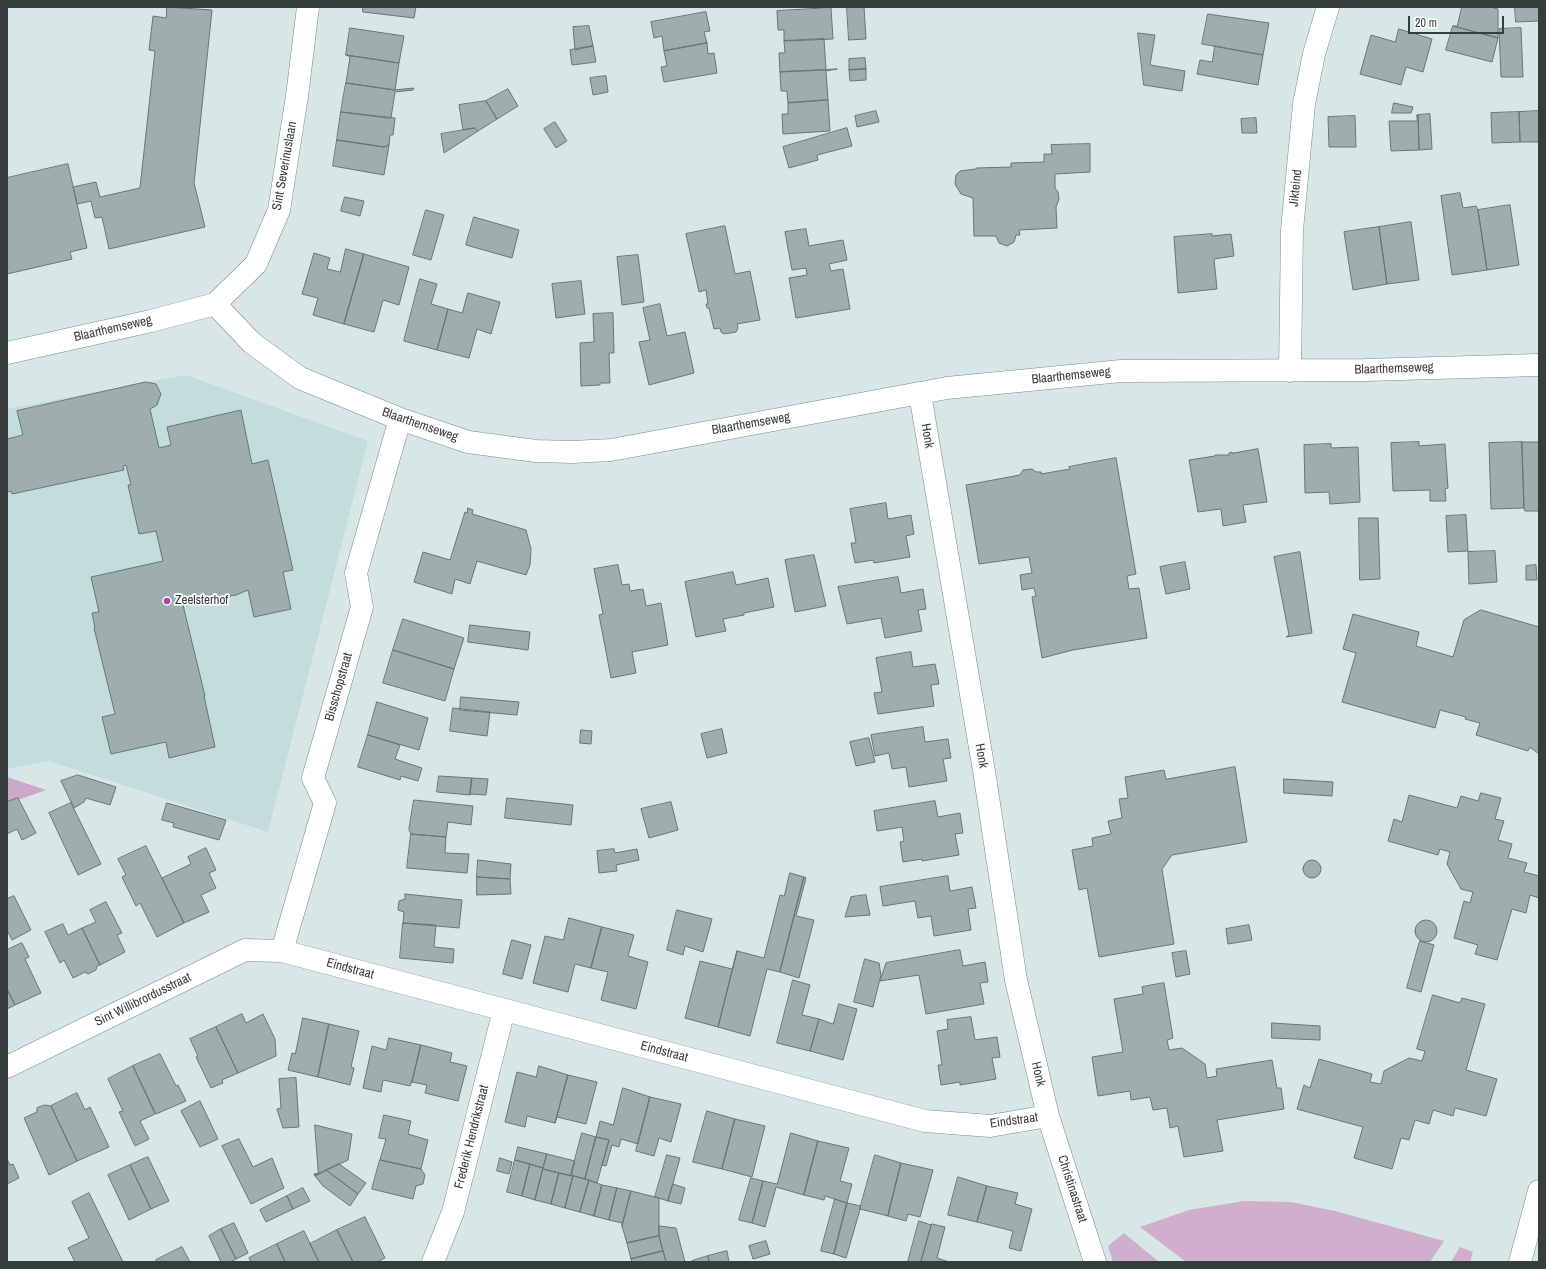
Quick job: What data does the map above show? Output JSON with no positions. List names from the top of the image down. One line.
{"streets":{"street":["Sint Severinuslaan","Jikteind","Blaarthemseweg","Honk","Bisschopstraat","Eindstraat","Sint Willibrordusstraat","Frederik Hendrikstraat","Christinastraat"]},"crossings":[["Sint Severinuslaan","Blaarthemseweg"],["Jikteind","Blaarthemseweg"],["Blaarthemseweg","Honk"],["Blaarthemseweg","Bisschopstraat"],["Honk","Eindstraat"],["Honk","Christinastraat"],["Bisschopstraat","Eindstraat"],["Bisschopstraat","Sint Willibrordusstraat"],["Eindstraat","Sint Willibrordusstraat"],["Eindstraat","Frederik Hendrikstraat"],["Eindstraat","Christinastraat"]],"places":["Zeelsterhof"],"scale_bar":"20 m"}
